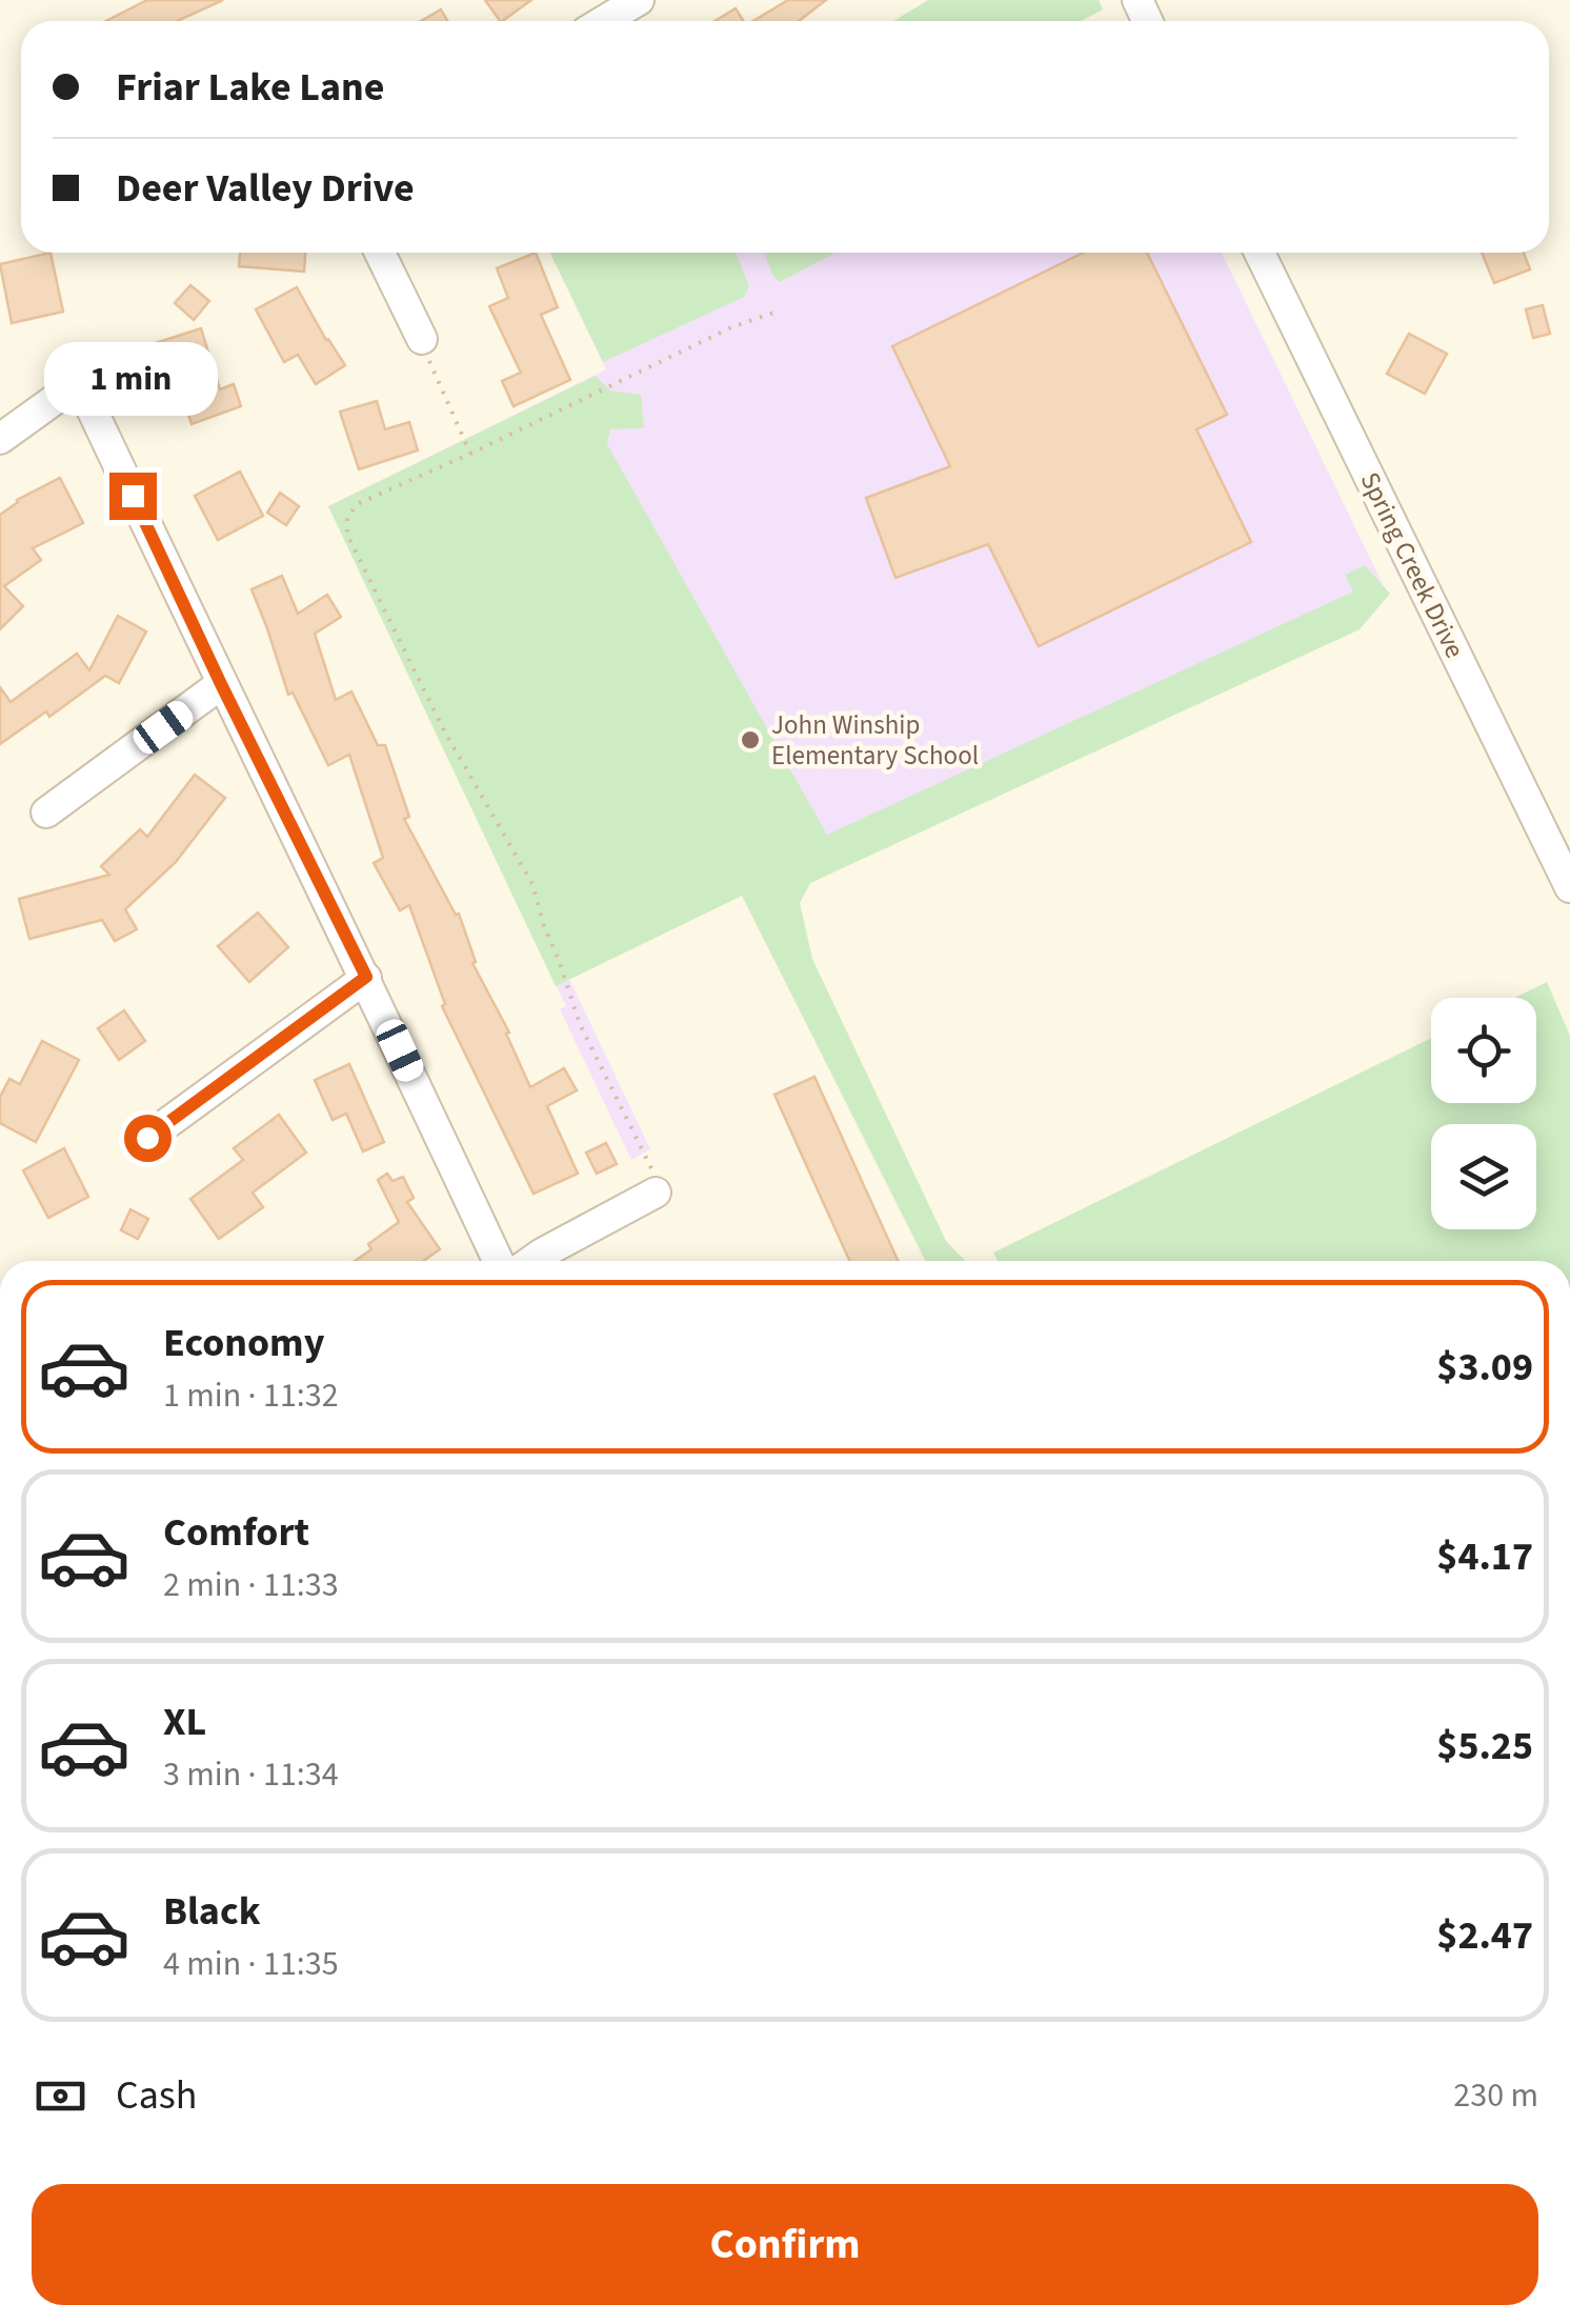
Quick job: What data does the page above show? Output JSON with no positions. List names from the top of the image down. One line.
{"streets":{"street":["Spring Creek Drive"]},"places":["John Winship Elementary School"],"page":{"banner":["Friar Lake Lane","Deer Valley Drive"],"bubble":"1 min","list":[{"name":"Economy","note":"1 min · 11:32","value":"$3.09"},{"name":"Comfort","note":"2 min · 11:33","value":"$4.17"},{"name":"XL","note":"3 min · 11:34","value":"$5.25"},{"name":"Black","note":"4 min · 11:35","value":"$2.47"}],"pay":["Cash","230 m"],"buttons":"Confirm"}}
